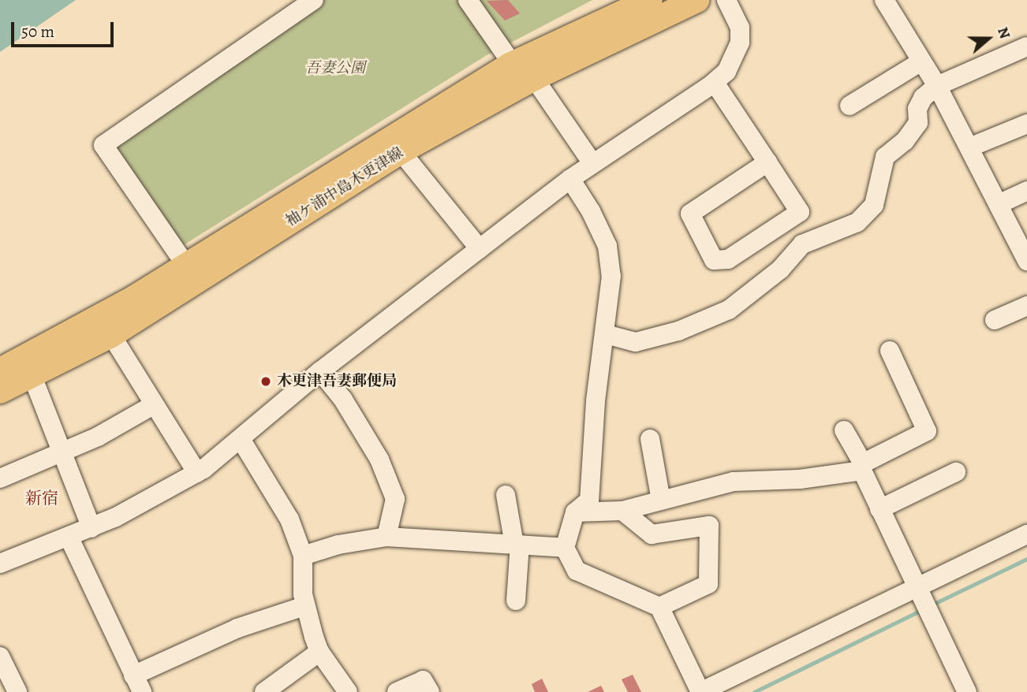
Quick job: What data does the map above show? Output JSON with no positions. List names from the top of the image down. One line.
{"streets":{"main road":["袖ケ浦中島木更津線"]},"districts":["新宿"],"parks":["吾妻公園"],"places":["木更津吾妻郵便局"],"scale_bar":"50 m","north":"right"}
